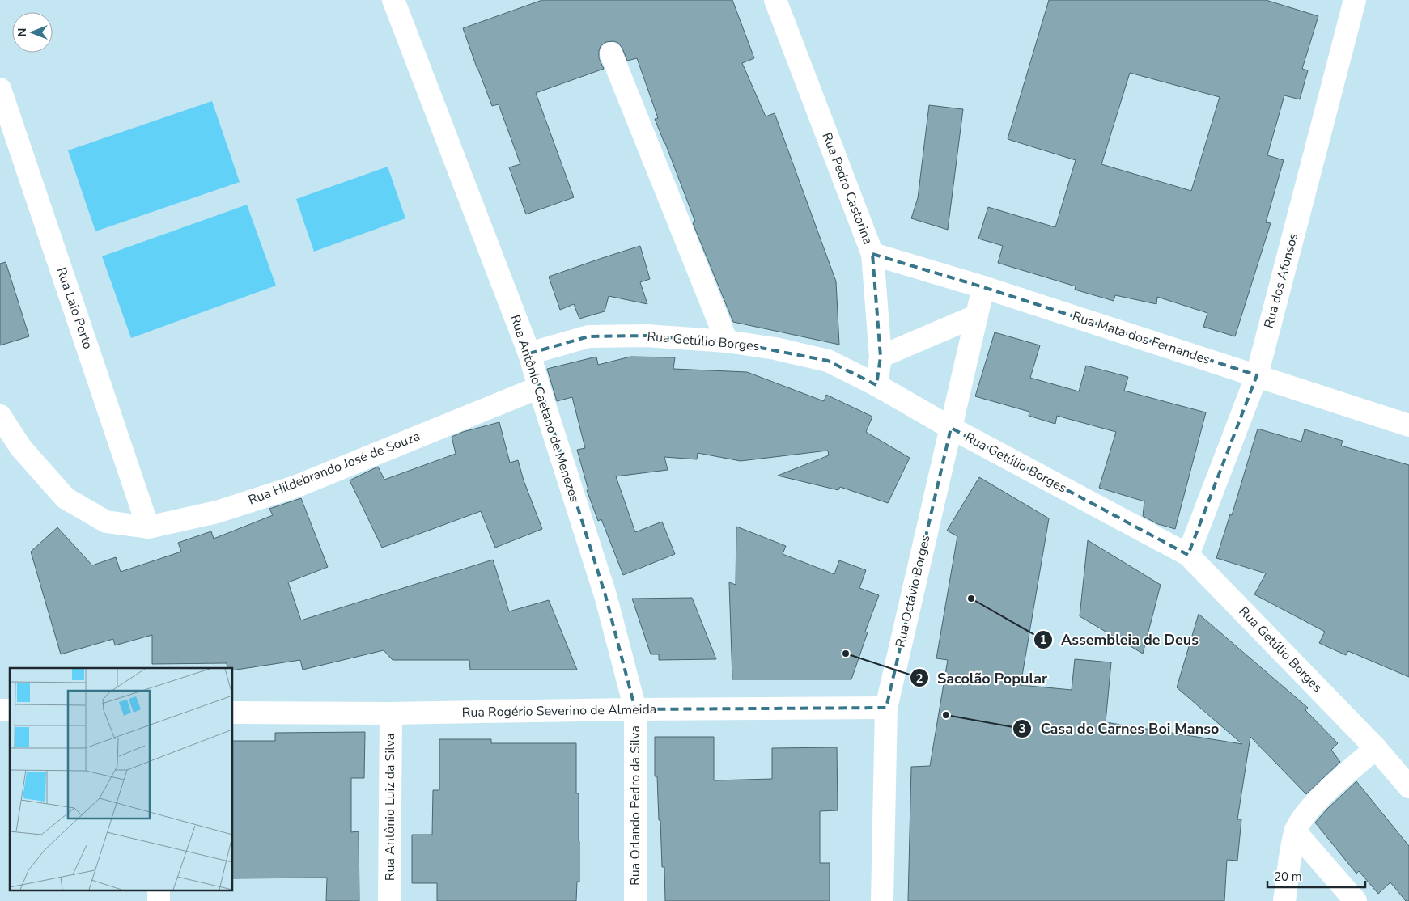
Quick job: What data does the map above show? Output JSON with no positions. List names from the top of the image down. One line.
{"streets":{"street":["Rua Pedro Castorina","Rua dos Afonsos","Rua Laio Porto","Rua Mata dos Fernandes","Rua Getúlio Borges","Rua Antônio Caetano de Menezes","Rua Hildebrando José de Souza","Rua Octávio Borges","Rua Rogério Severino de Almeida","Rua Orlando Pedro da Silva","Rua Antônio Luiz da Silva"]},"crossings":[["Rua Pedro Castorina","Rua Mata dos Fernandes"],["Rua Pedro Castorina","Rua Getúlio Borges"],["Rua dos Afonsos","Rua Mata dos Fernandes"],["Rua dos Afonsos","Rua Getúlio Borges"],["Rua Laio Porto","Rua Hildebrando José de Souza"],["Rua Mata dos Fernandes","Rua Octávio Borges"],["Rua Getúlio Borges","Rua Antônio Caetano de Menezes"],["Rua Getúlio Borges","Rua Octávio Borges"],["Rua Antônio Caetano de Menezes","Rua Hildebrando José de Souza"],["Rua Antônio Caetano de Menezes","Rua Rogério Severino de Almeida"],["Rua Antônio Caetano de Menezes","Rua Orlando Pedro da Silva"],["Rua Octávio Borges","Rua Rogério Severino de Almeida"],["Rua Rogério Severino de Almeida","Rua Orlando Pedro da Silva"],["Rua Rogério Severino de Almeida","Rua Antônio Luiz da Silva"]],"places":["Assembleia de Deus","Sacolão Popular","Casa de Carnes Boi Manso"],"scale_bar":"20 m","north":"left"}
